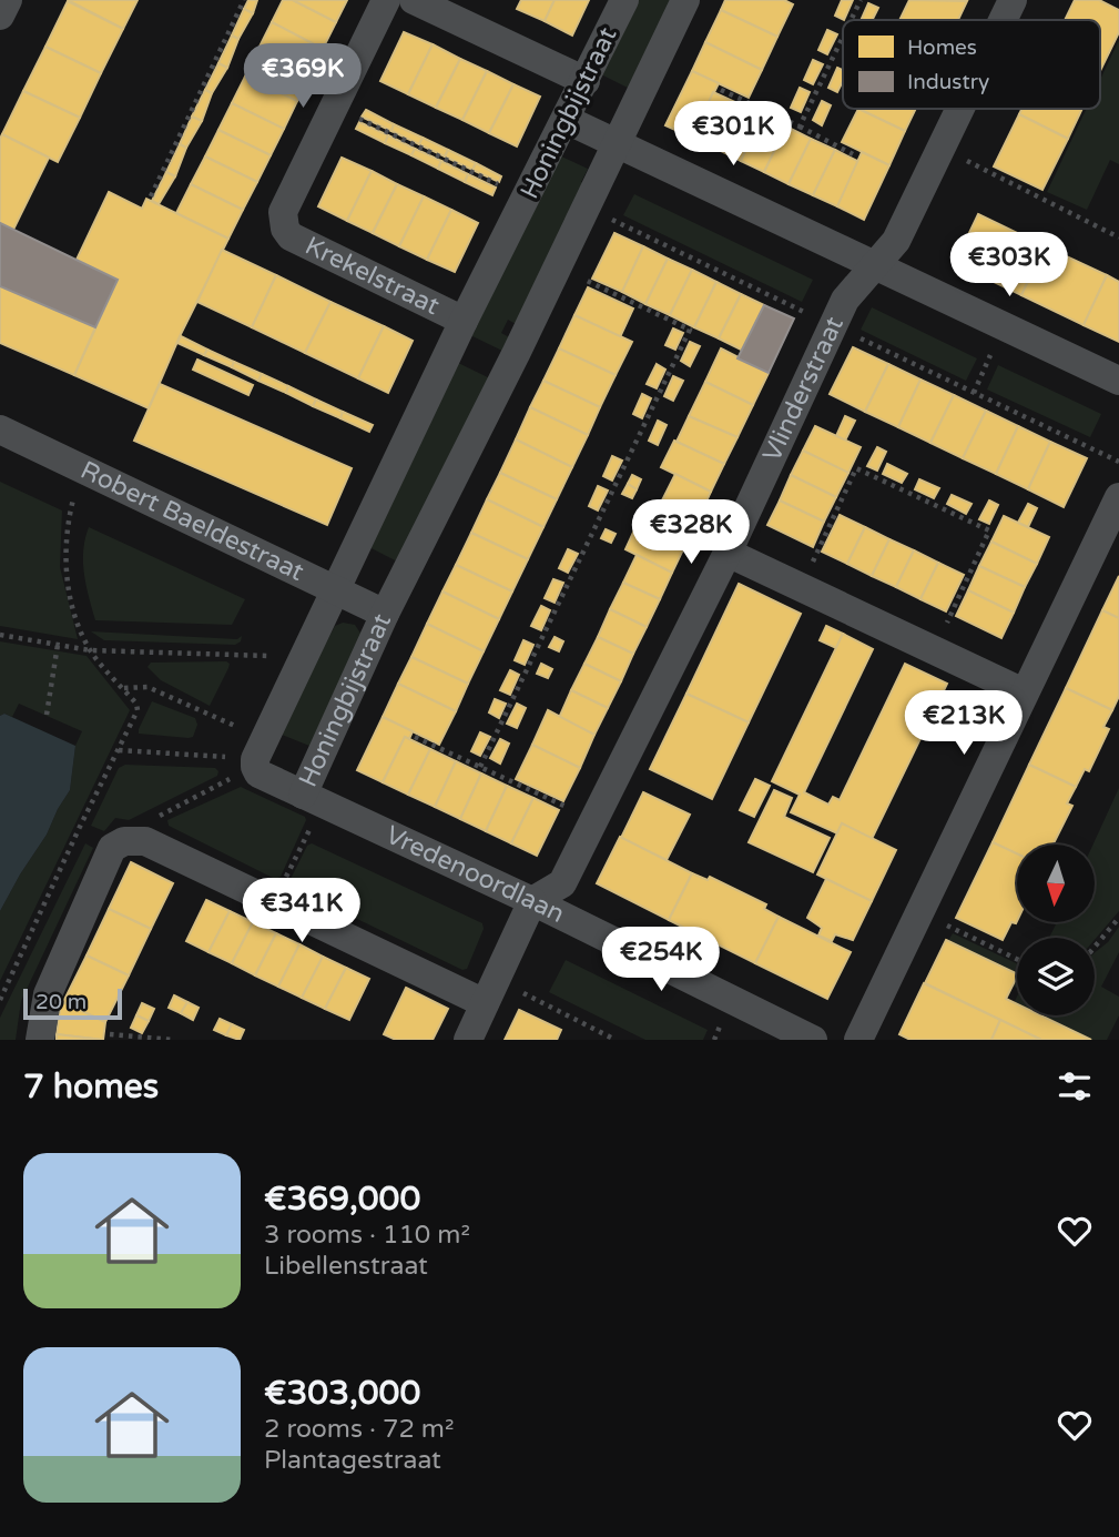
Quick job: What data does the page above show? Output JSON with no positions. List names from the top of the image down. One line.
{"streets":{"street":["Honingbijstraat","Krekelstraat","Vlinderstraat","Robert Baeldestraat","Vredenoordlaan"]},"crossings":[["Honingbijstraat","Krekelstraat"],["Honingbijstraat","Robert Baeldestraat"],["Honingbijstraat","Vredenoordlaan"],["Vlinderstraat","Vredenoordlaan"]],"legend":["Homes","Industry"],"scale_bar":"20 m","north":"bottom","page":{"price":["€369K","€301K","€303K","€328K","€213K","€341K","€254K"],"scale":"20 m","heading":"7 homes","list":[{"name":"€369,000","note":"3 rooms · 110 m² · Libellenstraat"},{"name":"€303,000","note":"2 rooms · 72 m² · Plantagestraat"}]}}
